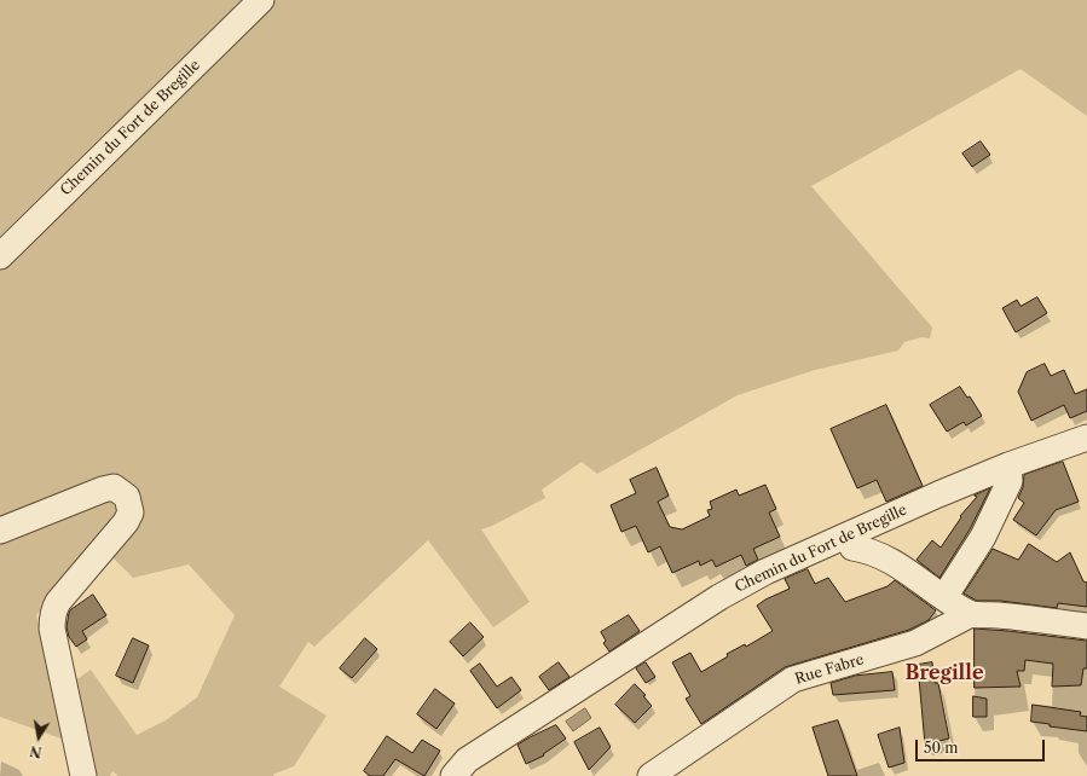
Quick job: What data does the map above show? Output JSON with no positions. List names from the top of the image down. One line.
{"streets":{"street":["Chemin du Fort de Bregille","Rue Fabre"]},"districts":["Bregille"],"scale_bar":"50 m","north":"bottom"}
